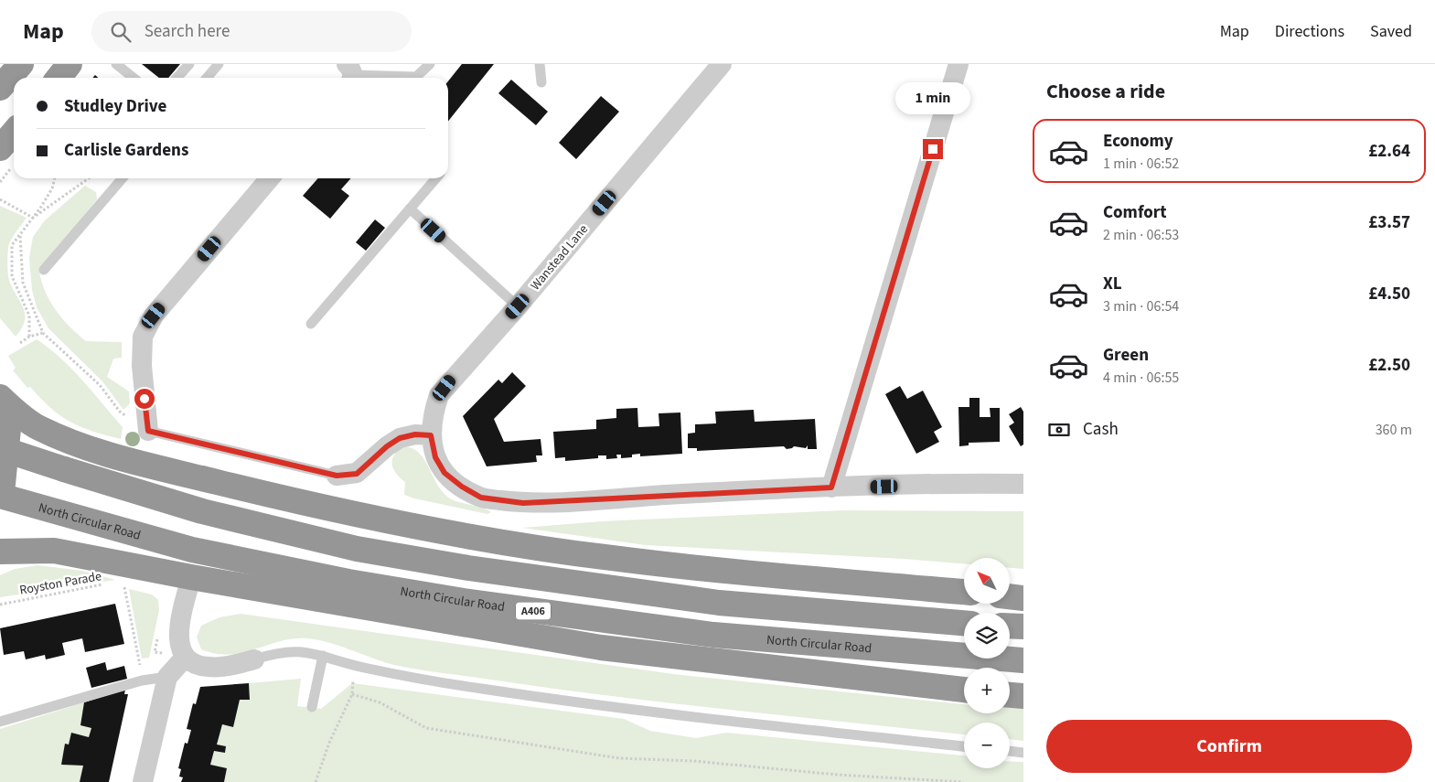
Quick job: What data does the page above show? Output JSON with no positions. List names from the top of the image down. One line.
{"streets":{"highway":["North Circular Road","A406"],"street":["Wanstead Lane"],"path":["Royston Parade"]},"north":"top left","page":{"header":"Map","search":"Search here","nav":["Map","Directions","Saved"],"heading":"Choose a ride","banner":["Studley Drive","Carlisle Gardens"],"bubble":"1 min","list":[{"name":"Economy","note":"1 min · 06:52","value":"£2.64"},{"name":"Comfort","note":"2 min · 06:53","value":"£3.57"},{"name":"XL","note":"3 min · 06:54","value":"£4.50"},{"name":"Green","note":"4 min · 06:55","value":"£2.50"}],"pay":["Cash","360 m"],"map_buttons":["+","−"],"buttons":"Confirm"}}
